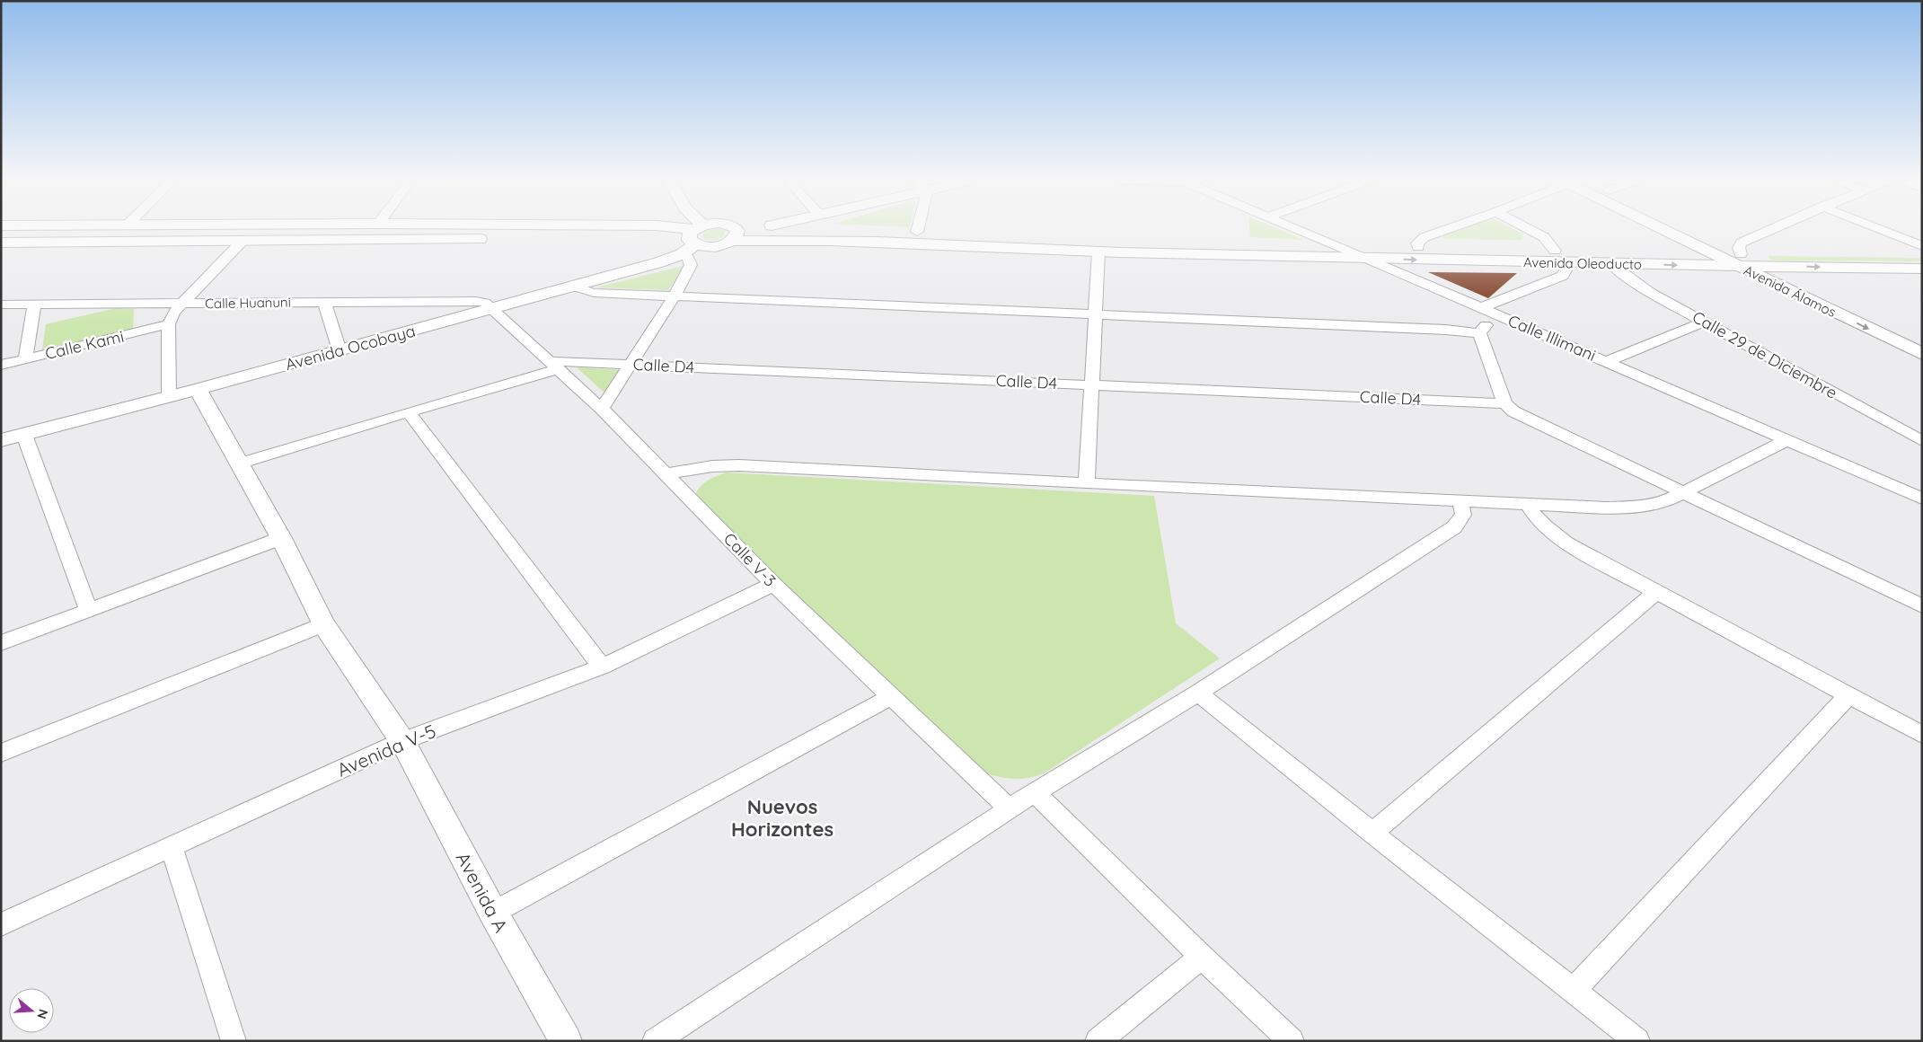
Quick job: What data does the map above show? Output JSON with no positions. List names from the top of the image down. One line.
{"streets":{"street":["Avenida Oleoducto","Avenida Álamos","Calle Huanuni","Calle Illimani","Calle Kami","Avenida Ocobaya","Calle 29 de Diciembre","Calle D4","Calle V-3","Avenida V-5","Avenida A"]},"crossings":[["Avenida Oleoducto","Avenida Álamos"],["Avenida Oleoducto","Calle Illimani"],["Avenida Oleoducto","Calle 29 de Diciembre"],["Calle Huanuni","Avenida Ocobaya"],["Calle Huanuni","Calle V-3"],["Avenida Ocobaya","Calle V-3"],["Avenida Ocobaya","Avenida A"],["Calle D4","Calle V-3"],["Calle V-3","Avenida V-5"],["Avenida V-5","Avenida A"]],"districts":["Nuevos Horizontes"],"north":"right"}
